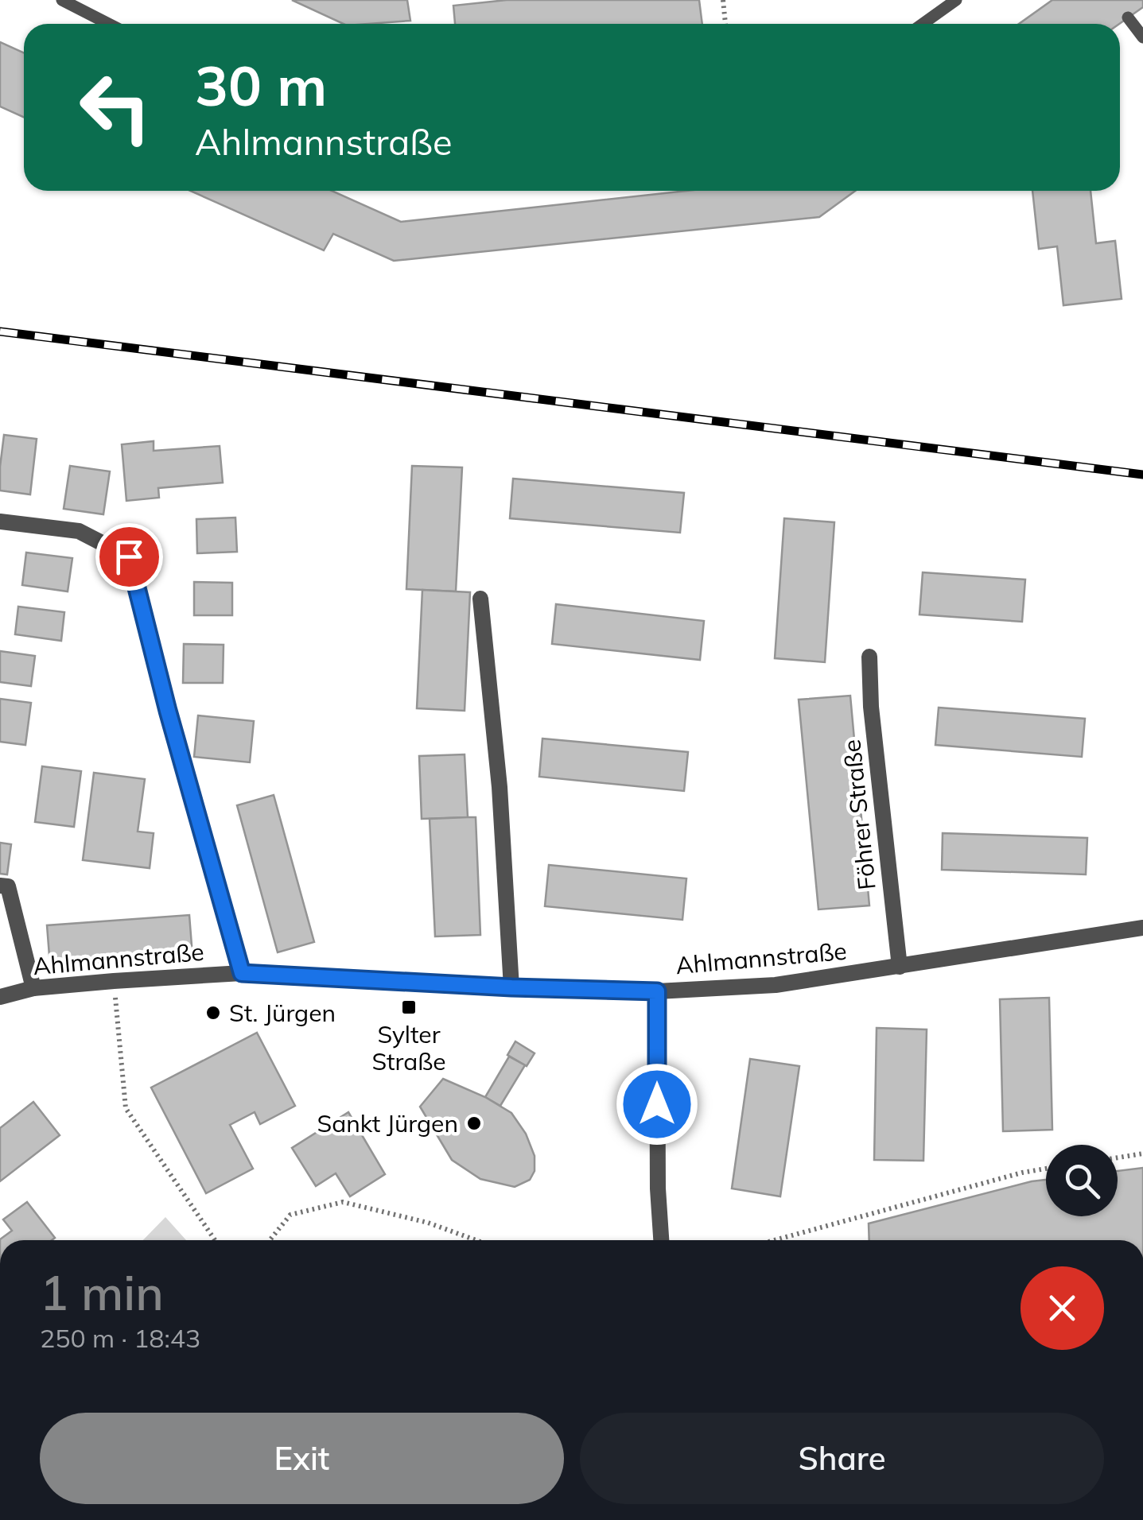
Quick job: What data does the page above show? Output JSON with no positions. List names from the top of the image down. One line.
{"streets":{"street":["Föhrer Straße","Ahlmannstraße"]},"crossings":[["Föhrer Straße","Ahlmannstraße"]],"places":{"transit":["Sylter Straße"],"other":["St. Jürgen","Sankt Jürgen"]},"page":{"turn":["30 m","Ahlmannstraße"],"heading":["1 min","250 m · 18:43"],"buttons":["Exit","Share"]}}
